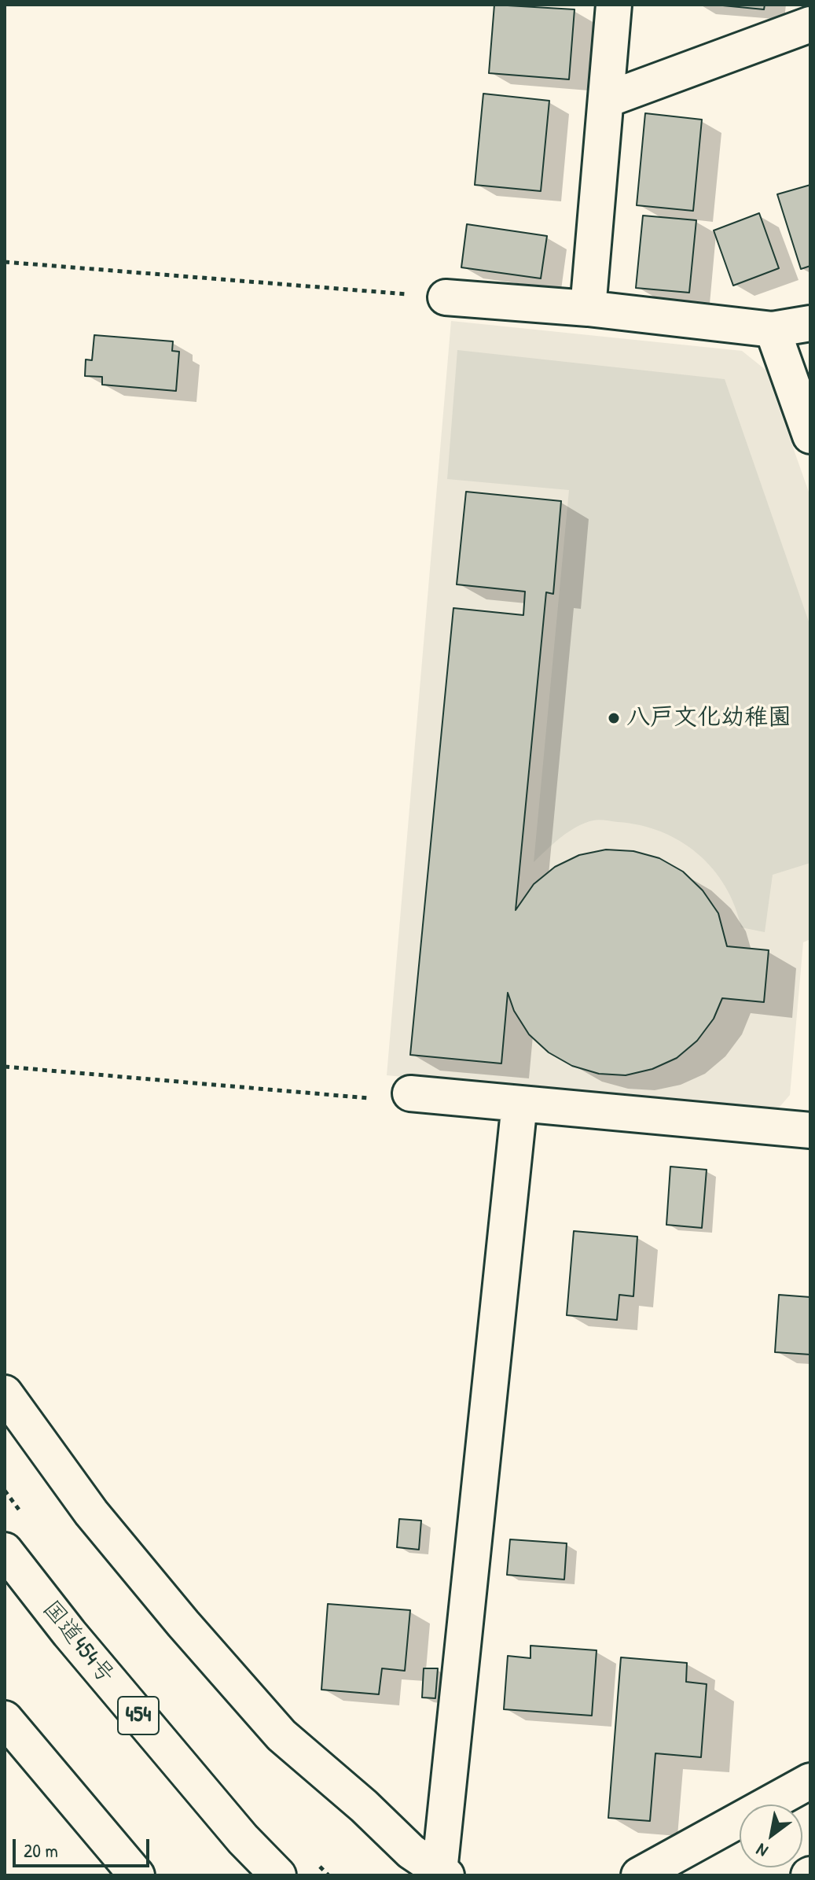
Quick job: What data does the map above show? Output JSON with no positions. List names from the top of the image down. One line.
{"streets":{"main road":["国道454号","454"]},"places":["八戸文化幼稚園"],"scale_bar":"20 m","north":"bottom left"}
